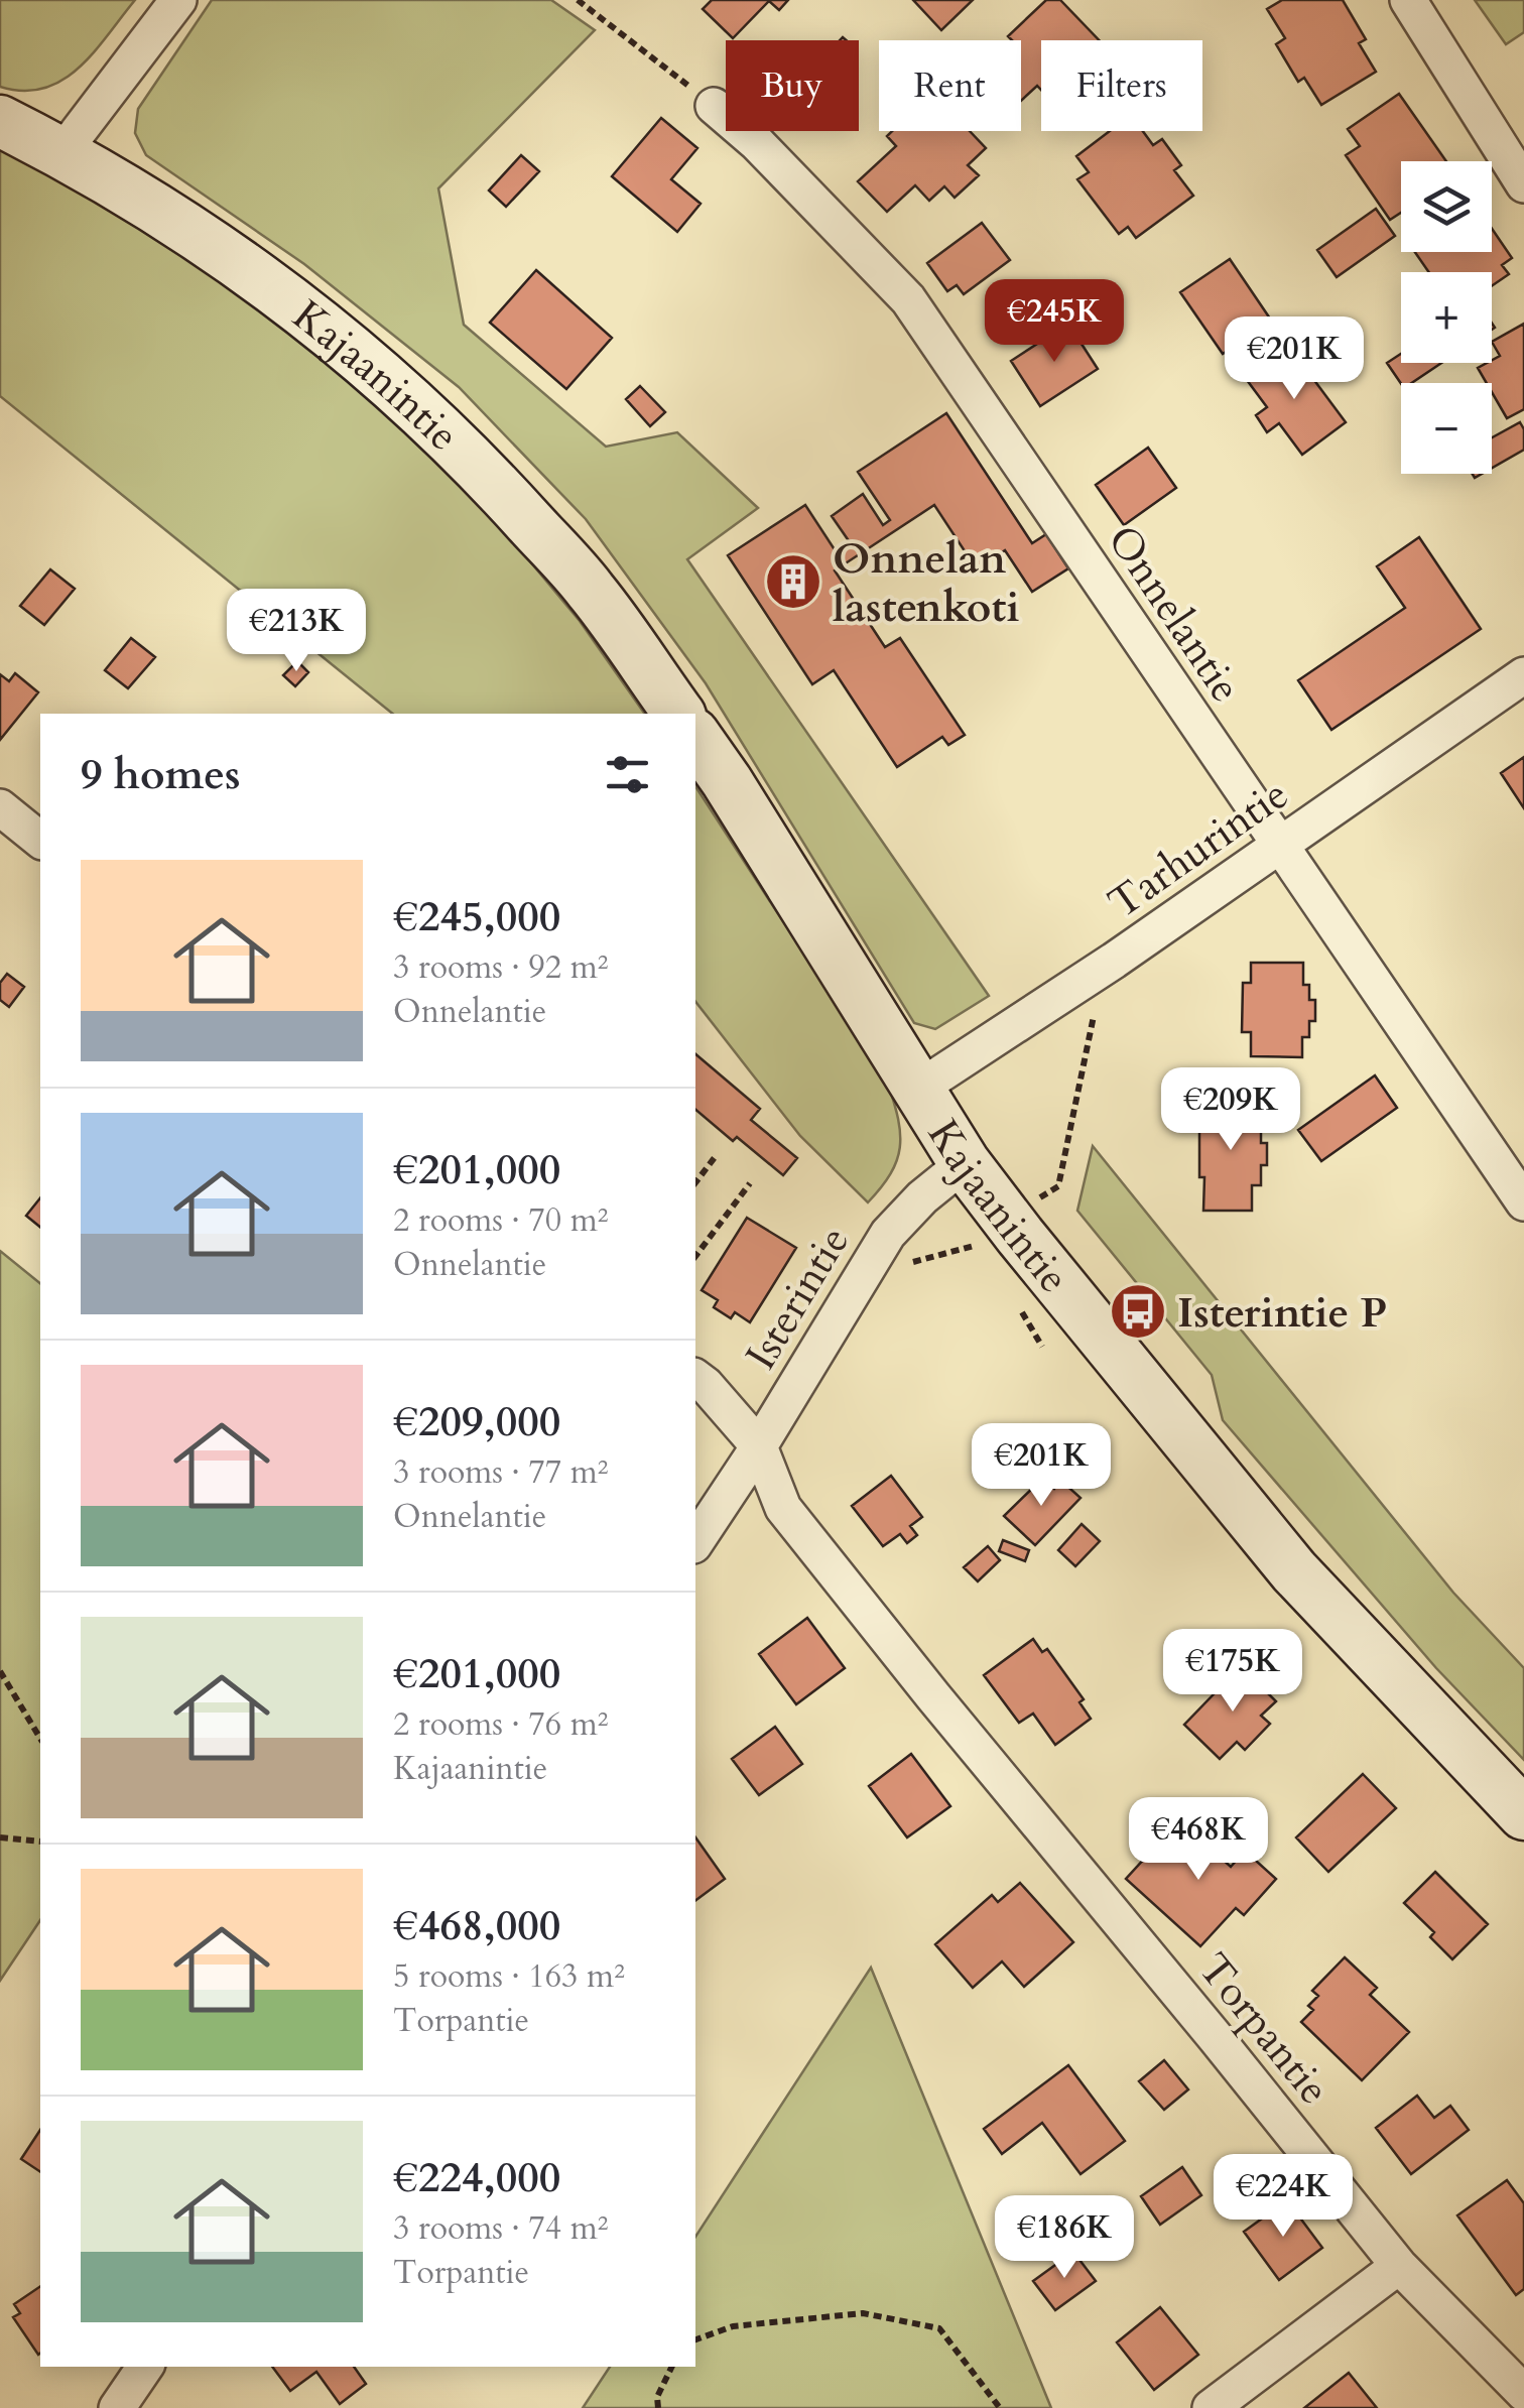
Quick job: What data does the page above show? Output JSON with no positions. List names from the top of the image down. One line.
{"streets":{"main road":["Kajaanintie"],"street":["Onnelantie","Tarhurintie","Isterintie","Torpantie"]},"crossings":[["Kajaanintie","Tarhurintie"],["Kajaanintie","Isterintie"],["Onnelantie","Tarhurintie"],["Isterintie","Torpantie"]],"places":{"building":["Onnelan lastenkoti"],"bus stop":["Isterintie P"]},"page":{"chip":["Buy","Rent","Filters"],"map_buttons":["+","−"],"price":["€245K","€201K","€213K","€209K","€201K","€175K","€468K","€224K","€186K"],"heading":"9 homes","list":[{"name":"€245,000","note":"3 rooms · 92 m² · Onnelantie"},{"name":"€201,000","note":"2 rooms · 70 m² · Onnelantie"},{"name":"€209,000","note":"3 rooms · 77 m² · Onnelantie"},{"name":"€201,000","note":"2 rooms · 76 m² · Kajaanintie"},{"name":"€468,000","note":"5 rooms · 163 m² · Torpantie"},{"name":"€224,000","note":"3 rooms · 74 m² · Torpantie"}]}}
